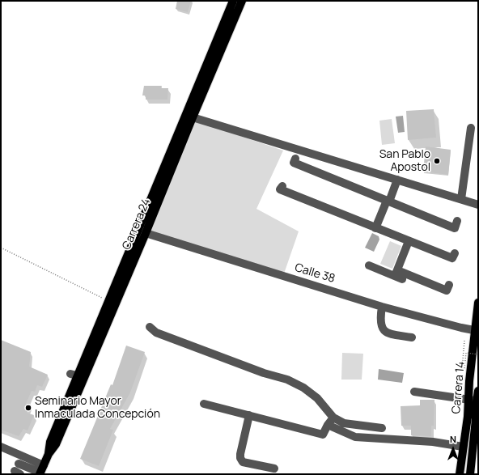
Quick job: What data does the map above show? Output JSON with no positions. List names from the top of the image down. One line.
{"streets":{"main road":["Carrera 24","Carrera 14"],"street":["Calle 38"]},"crossings":[["Carrera 24","Calle 38"],["Calle 38","Carrera 14"]],"places":["San Pablo Apostol","Seminario Mayor Inmaculada Concepción"],"north":"top"}
